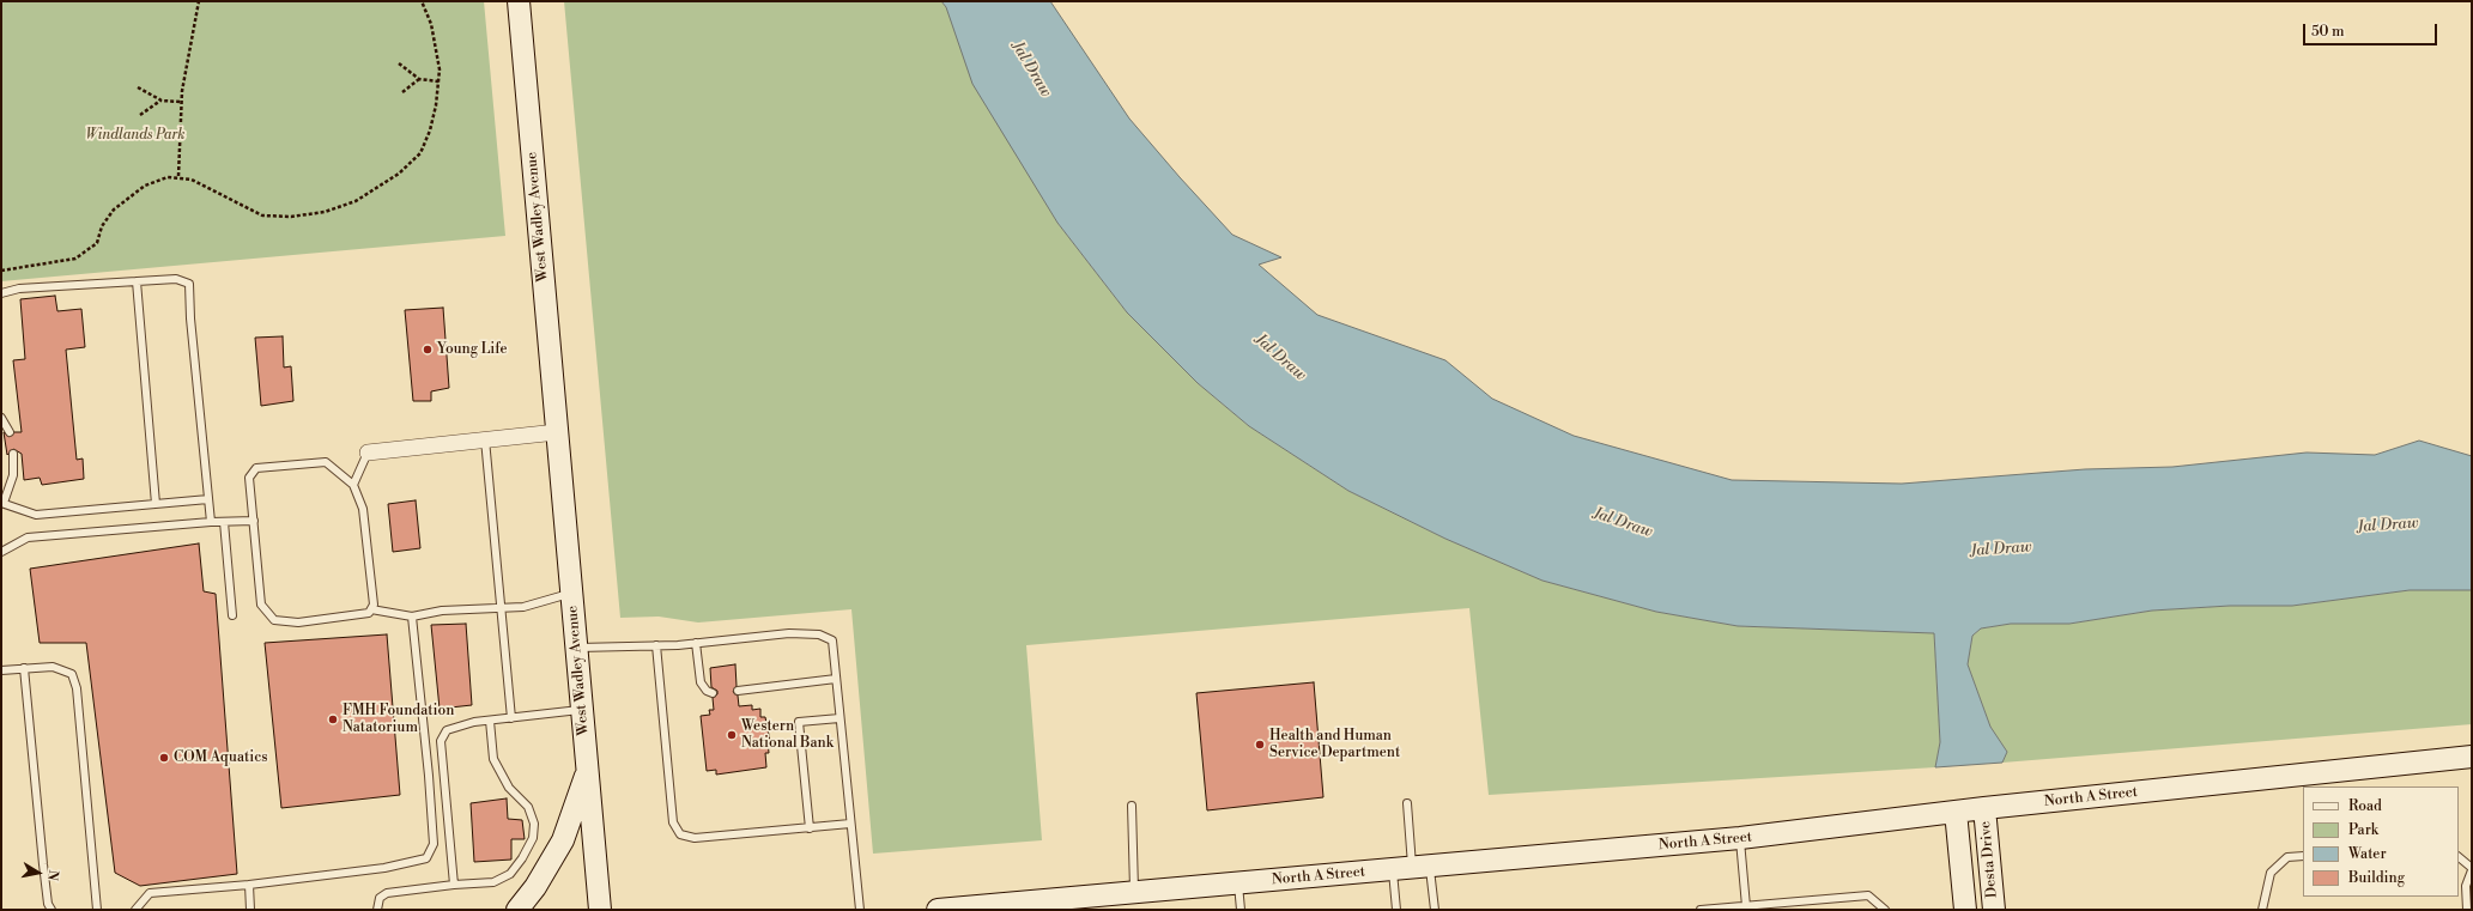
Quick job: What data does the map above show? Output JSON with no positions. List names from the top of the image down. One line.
{"streets":{"main road":["West Wadley Avenue","North A Street","Desta Drive"]},"crossings":[["North A Street","Desta Drive"]],"water":["Jal Draw"],"parks":["Windlands Park"],"places":["Young Life","FMH Foundation Natatorium","Western National Bank","Health and Human Service Department","COM Aquatics"],"legend":["Road","Park","Water","Building"],"scale_bar":"50 m","north":"right"}
